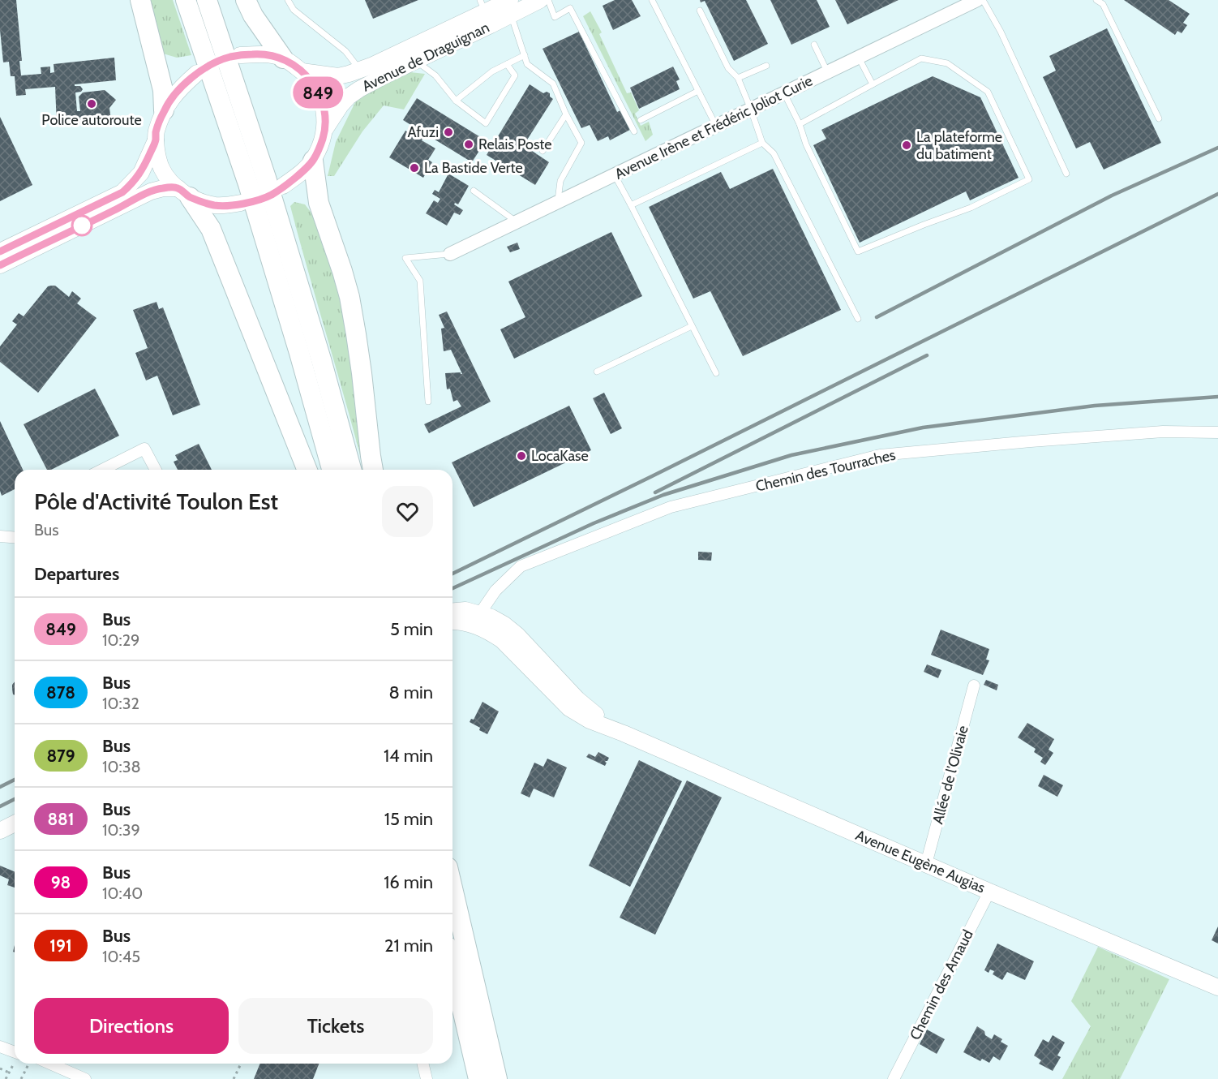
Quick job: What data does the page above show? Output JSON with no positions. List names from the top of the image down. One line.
{"streets":{"main road":["Avenue de Draguignan","Avenue Eugène Augias"],"street":["Avenue Irène et Frédéric Joliot Curie","Chemin des Tourraches","Allée de l'Olivaie","Chemin des Arnaud"]},"crossings":[["Chemin des Tourraches","Avenue Eugène Augias"],["Allée de l'Olivaie","Avenue Eugène Augias"],["Avenue Eugène Augias","Chemin des Arnaud"]],"places":["Police autoroute","Afuzi","Relais Poste","La plateforme du batiment","La Bastide Verte","LocaKase"],"lines":["bus line 849"],"page":{"on_map":"849","heading":[["Pôle d'Activité Toulon Est","Bus"],"Departures"],"list":[{"mark":"849","name":"Bus","note":"10:29","value":"5 min"},{"mark":"878","name":"Bus","note":"10:32","value":"8 min"},{"mark":"879","name":"Bus","note":"10:38","value":"14 min"},{"mark":"881","name":"Bus","note":"10:39","value":"15 min"},{"mark":"98","name":"Bus","note":"10:40","value":"16 min"},{"mark":"191","name":"Bus","note":"10:45","value":"21 min"}],"buttons":["Directions","Tickets"]}}
